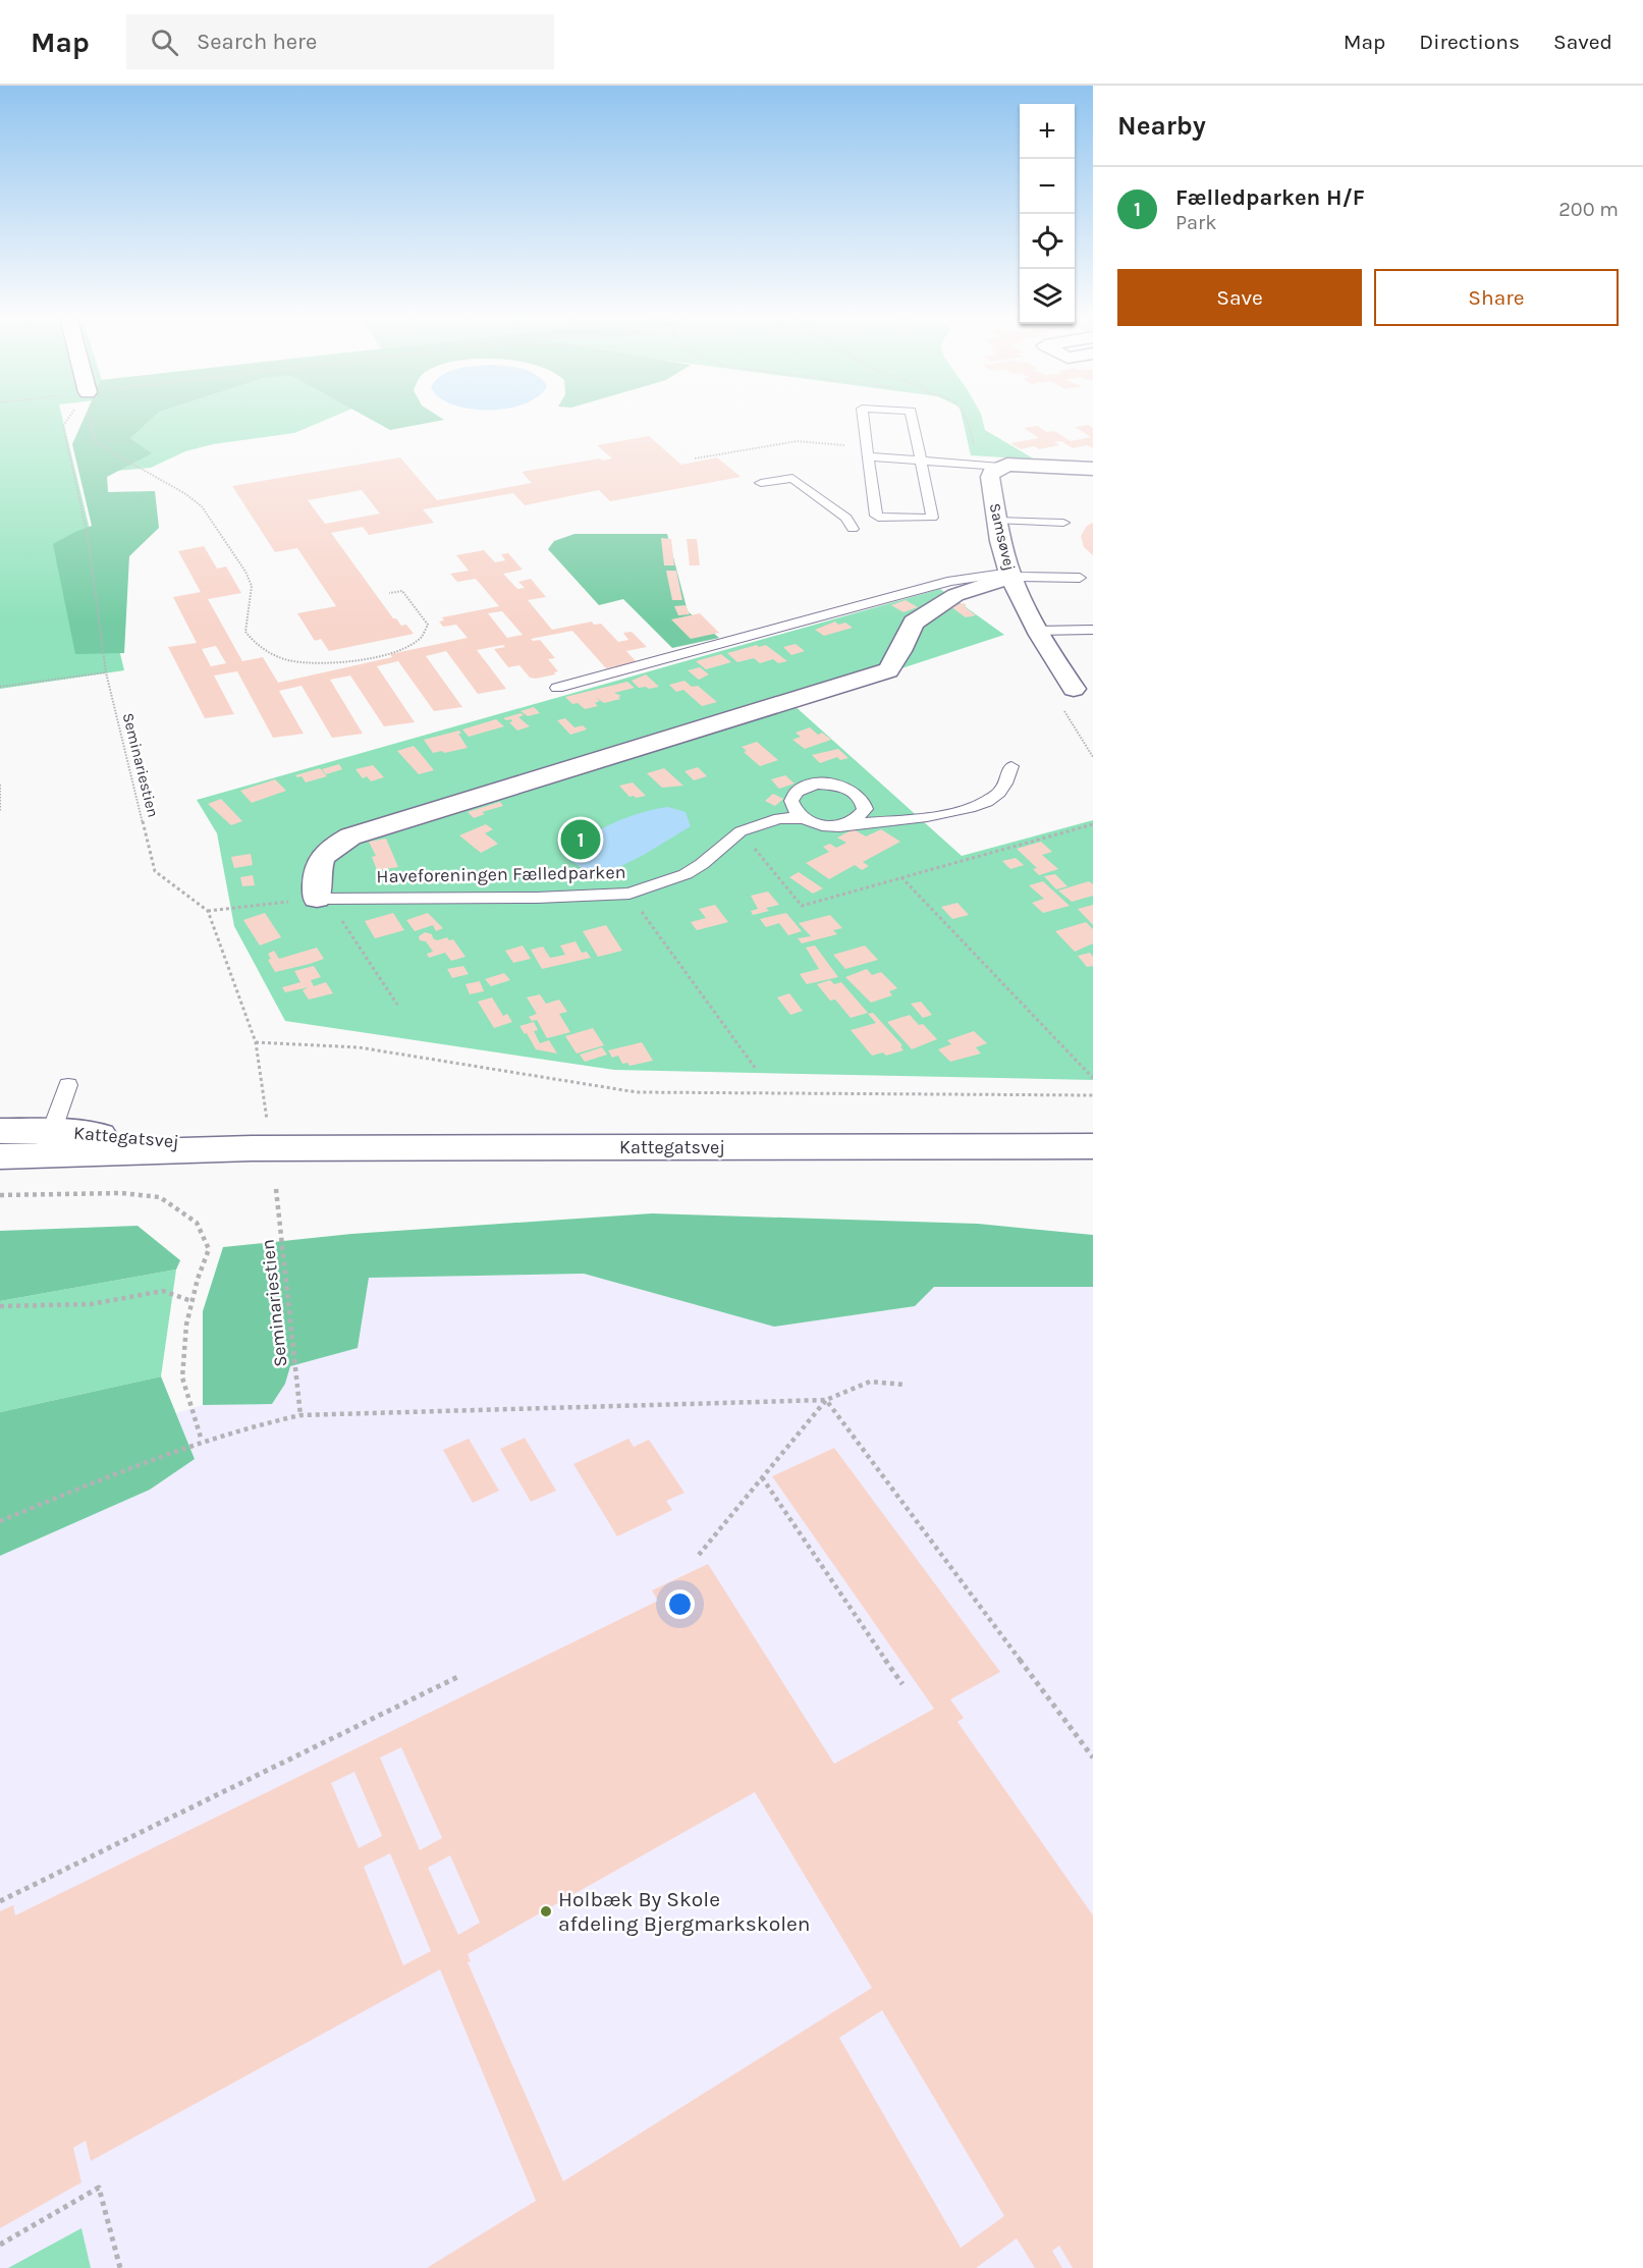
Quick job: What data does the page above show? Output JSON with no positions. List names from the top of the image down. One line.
{"streets":{"street":["Samsøvej","Kattegatsvej"],"lane":["Haveforeningen Fælledparken"],"path":["Seminariestien"]},"places":["Holbæk By Skole afdeling Bjergmarkskolen"],"page":{"header":"Map","search":"Search here","nav":["Map","Directions","Saved"],"heading":"Nearby","map_buttons":["+","−"],"list":[{"mark":"1","name":"Fælledparken H/F","note":"Park","value":"200 m"}],"buttons":["Save","Share"],"pins":"1"}}
